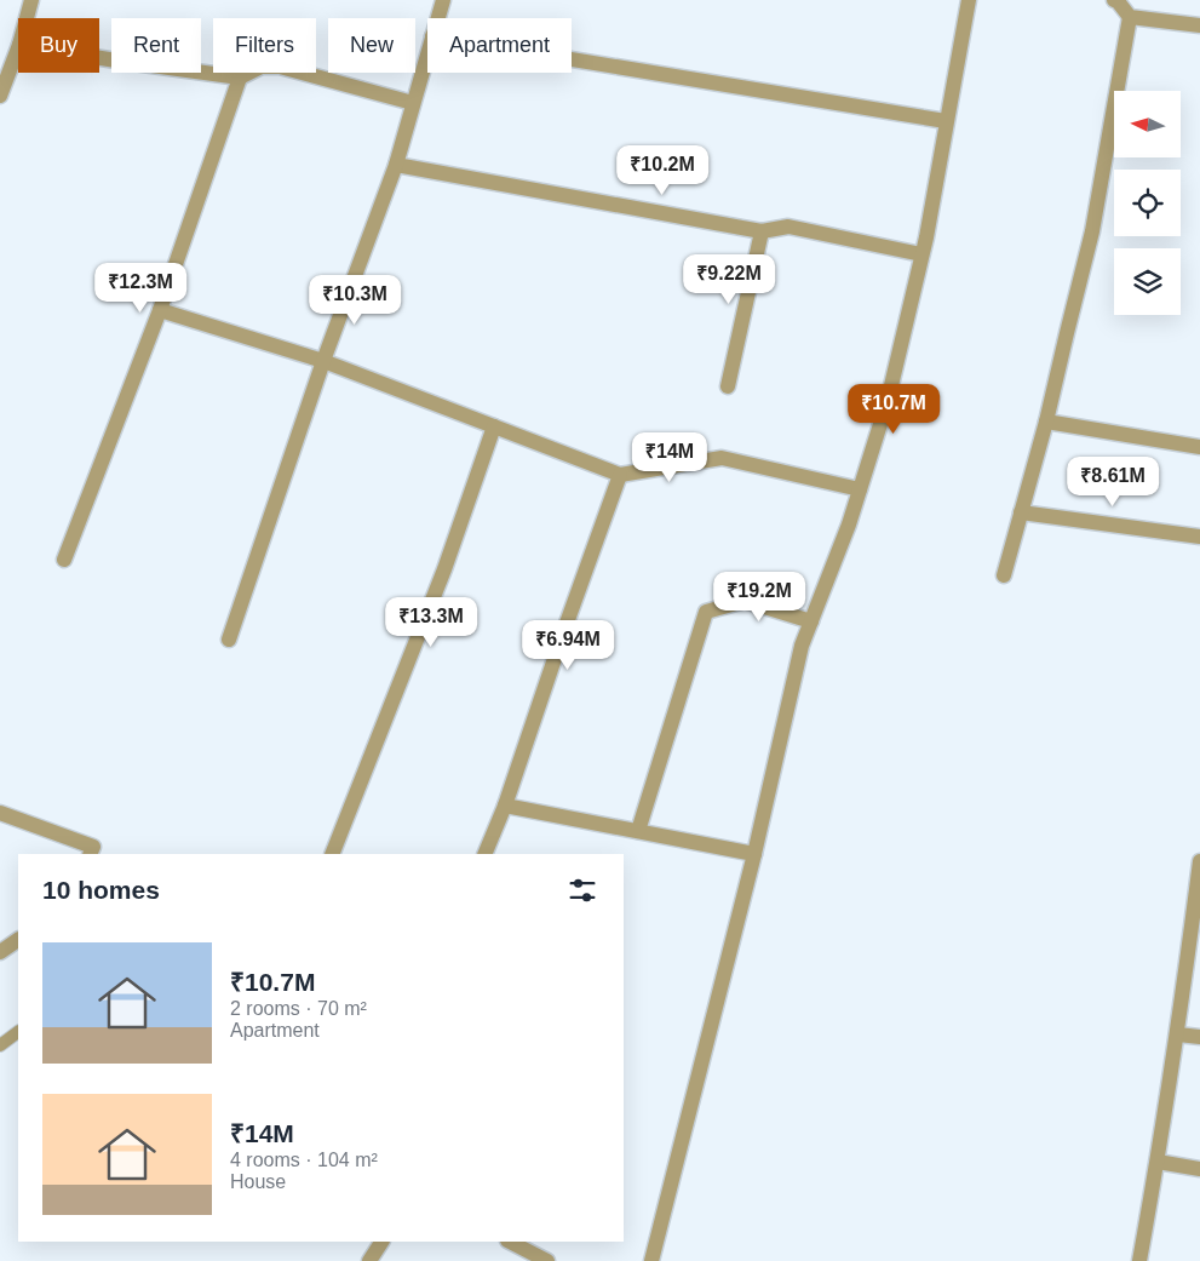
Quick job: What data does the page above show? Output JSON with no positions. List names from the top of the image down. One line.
{"north":"left","page":{"chip":["Buy","Rent","Filters","New","Apartment"],"price":["₹10.2M","₹9.22M","₹12.3M","₹10.3M","₹10.7M","₹14M","₹8.61M","₹19.2M","₹13.3M","₹6.94M"],"heading":"10 homes","list":[{"name":"₹10.7M","note":"2 rooms · 70 m² · Apartment"},{"name":"₹14M","note":"4 rooms · 104 m² · House"}]}}
